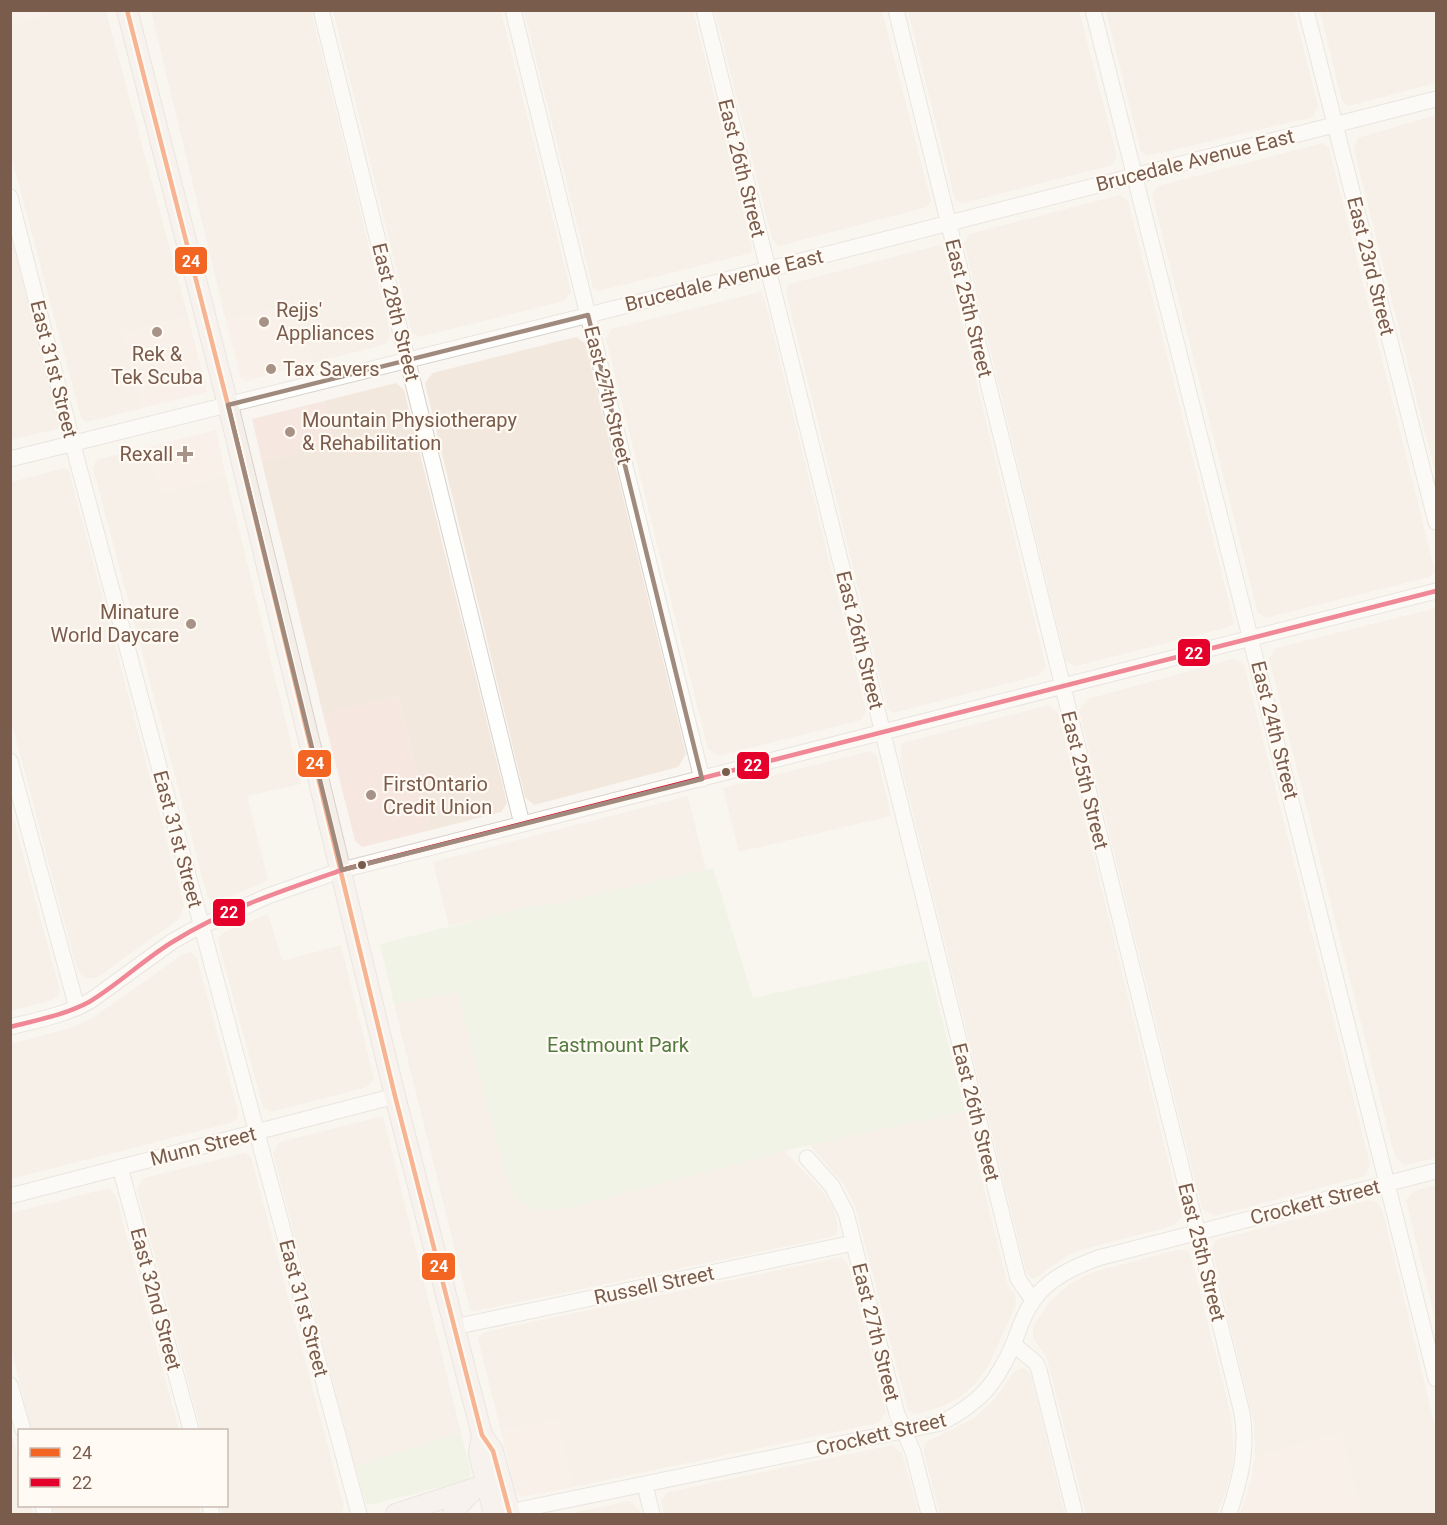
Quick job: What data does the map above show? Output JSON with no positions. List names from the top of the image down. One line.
{"streets":{"street":["Brucedale Avenue East","East 26th Street","East 23rd Street","East 25th Street","East 28th Street","East 31st Street","East 27th Street","East 24th Street","Munn Street","Crockett Street","Russell Street","East 32nd Street"]},"crossings":[["Brucedale Avenue East","East 26th Street"],["Brucedale Avenue East","East 23rd Street"],["Brucedale Avenue East","East 25th Street"],["Brucedale Avenue East","East 28th Street"],["Brucedale Avenue East","East 31st Street"],["Brucedale Avenue East","East 27th Street"],["Brucedale Avenue East","East 24th Street"],["East 26th Street","Crockett Street"],["East 25th Street","Crockett Street"],["East 31st Street","Munn Street"],["East 27th Street","Crockett Street"],["East 27th Street","Russell Street"],["East 24th Street","Crockett Street"],["Munn Street","East 32nd Street"]],"parks":["Eastmount Park"],"places":{"other":["Rejjs' Appliances","Rek & Tek Scuba","Tax Savers","Mountain Physiotherapy & Rehabilitation","Minature World Daycare","FirstOntario Credit Union"],"health":["Rexall"]},"lines":["transit line 24","transit line 22"],"legend":["24","22"]}
